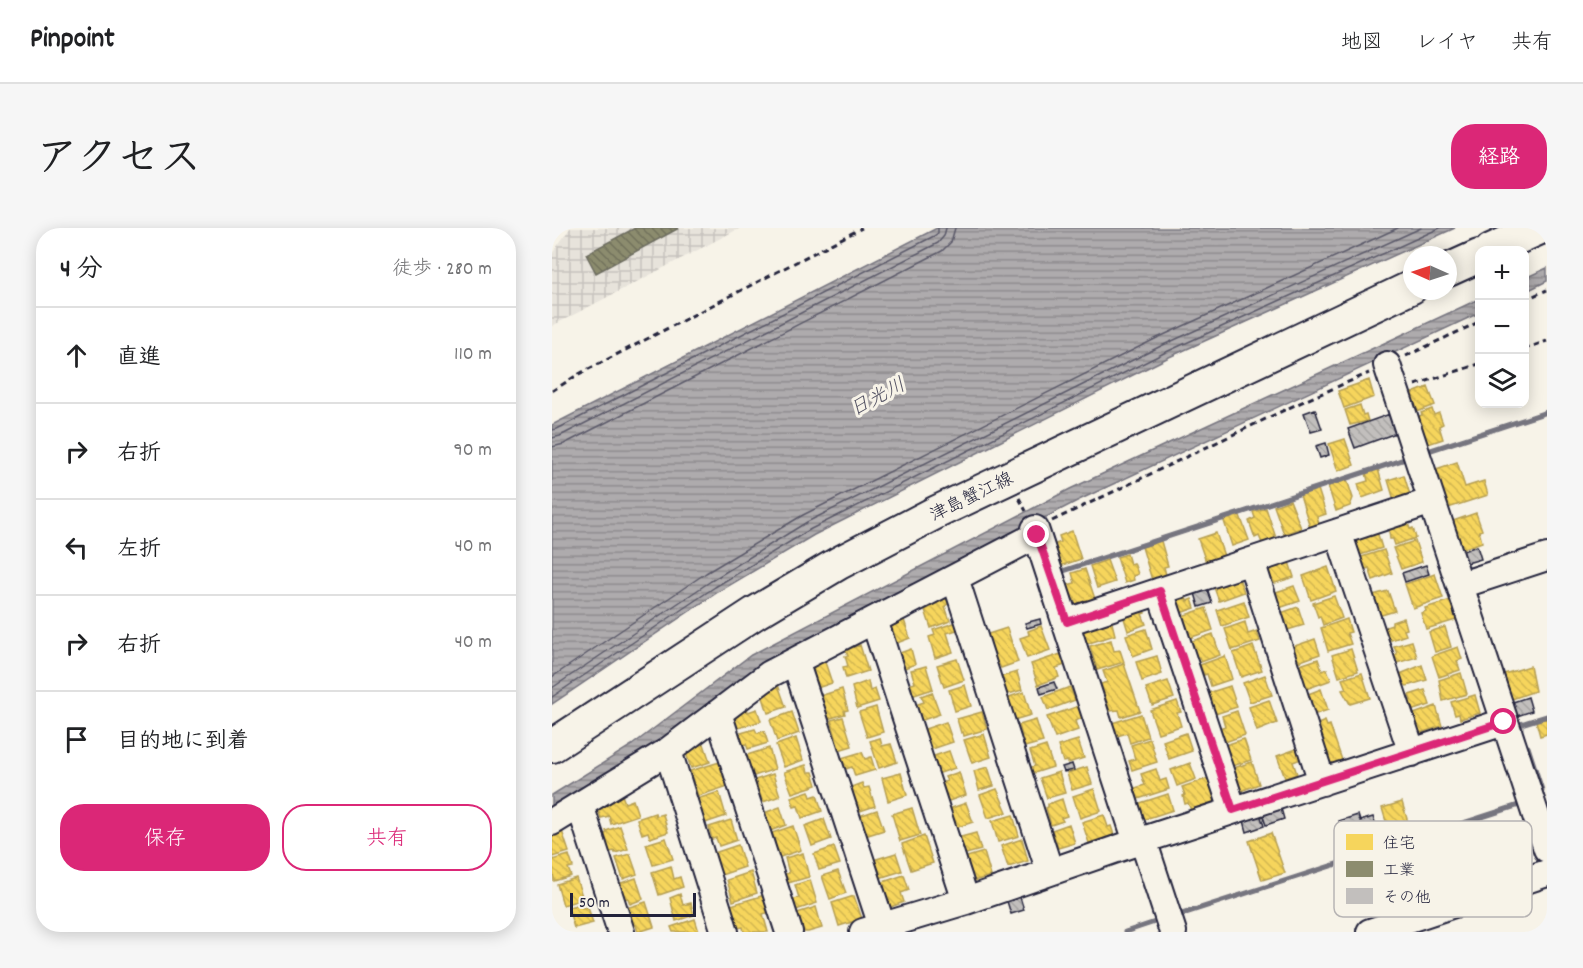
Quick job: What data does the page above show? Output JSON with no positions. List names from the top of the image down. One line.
{"streets":{"main road":["津島蟹江線"]},"water":["日光川"],"legend":["住宅","工業","その他"],"scale_bar":"50 m","north":"left","page":{"header":"Pinpoint","nav":["地図","レイヤ","共有"],"title":"アクセス","buttons":["経路",["保存","共有"]],"heading":["4 分","徒歩 · 280 m"],"map_buttons":["+","−"],"list":[["直進","110 m"],["右折","90 m"],["左折","40 m"],["右折","40 m"],"目的地に到着"],"scale":"50 m"}}
